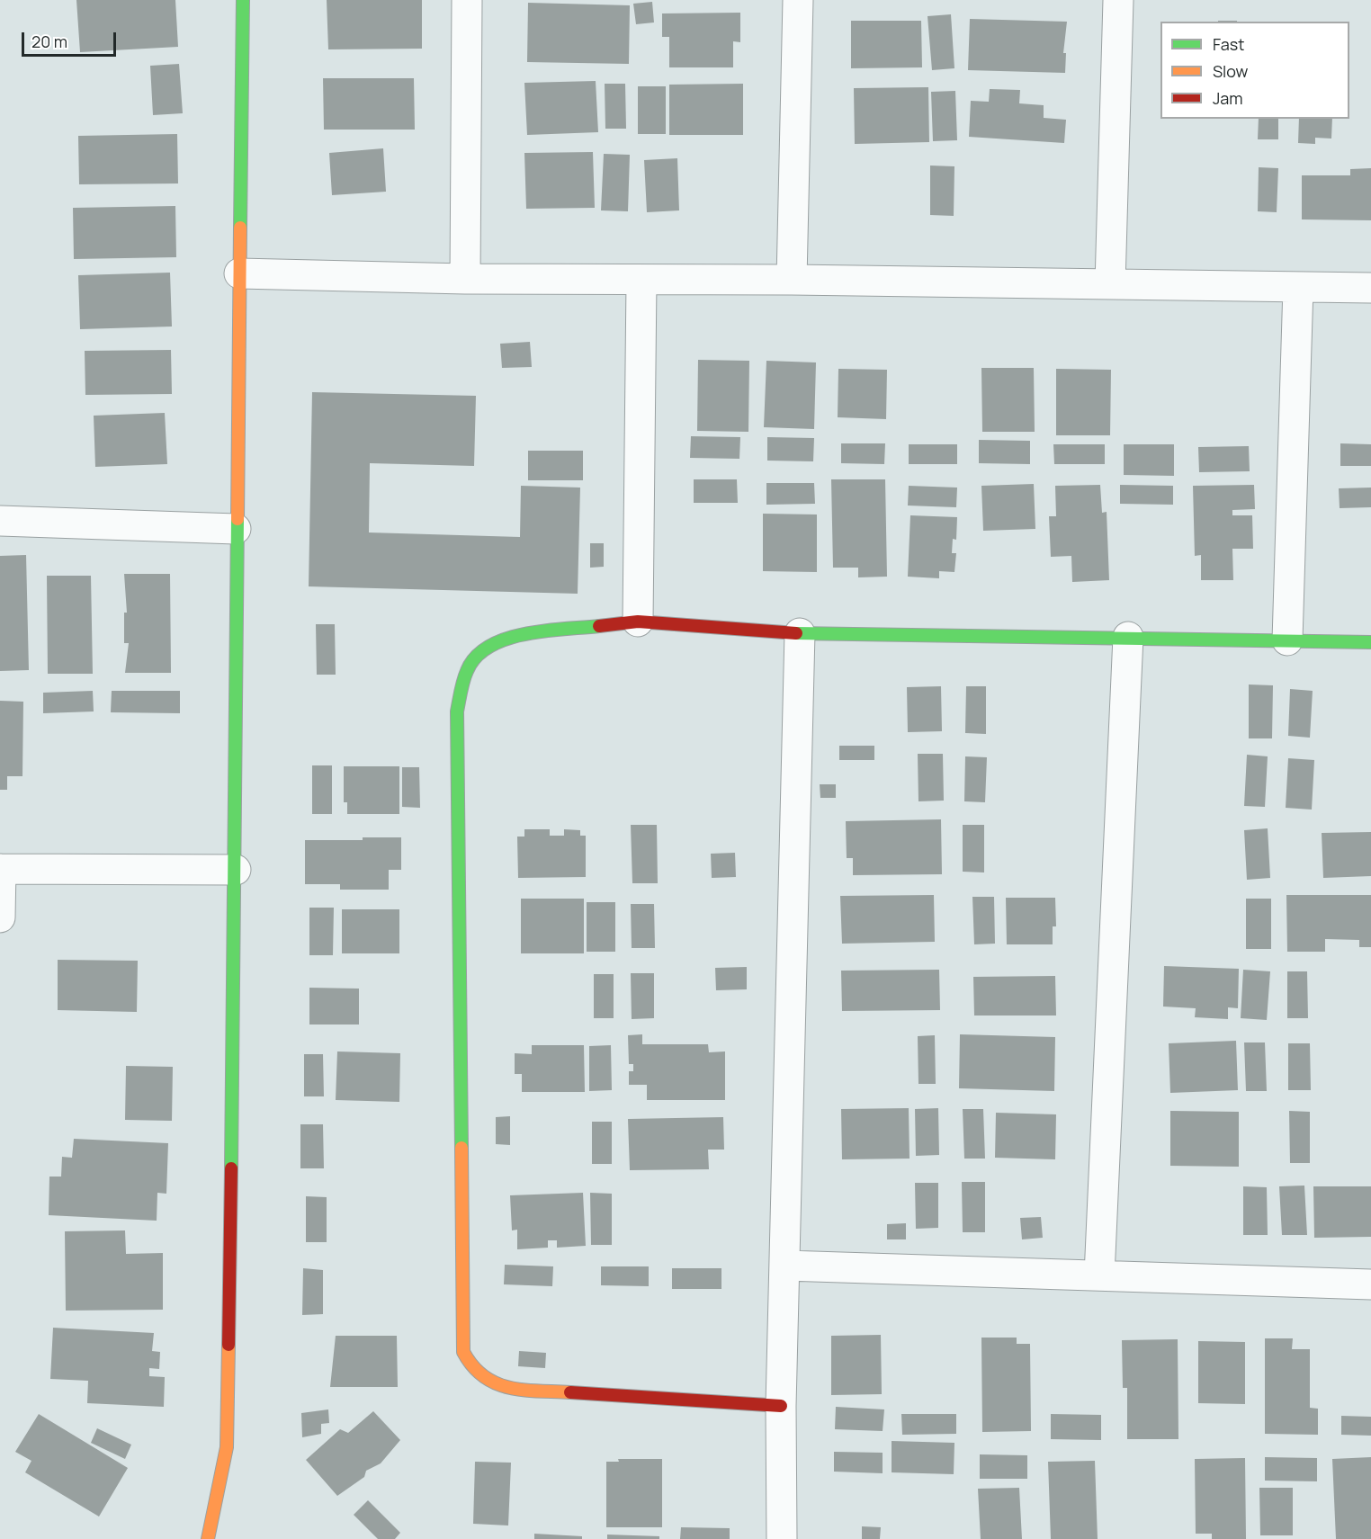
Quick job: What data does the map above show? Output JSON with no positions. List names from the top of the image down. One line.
{"legend":["Fast","Slow","Jam"],"scale_bar":"20 m"}
